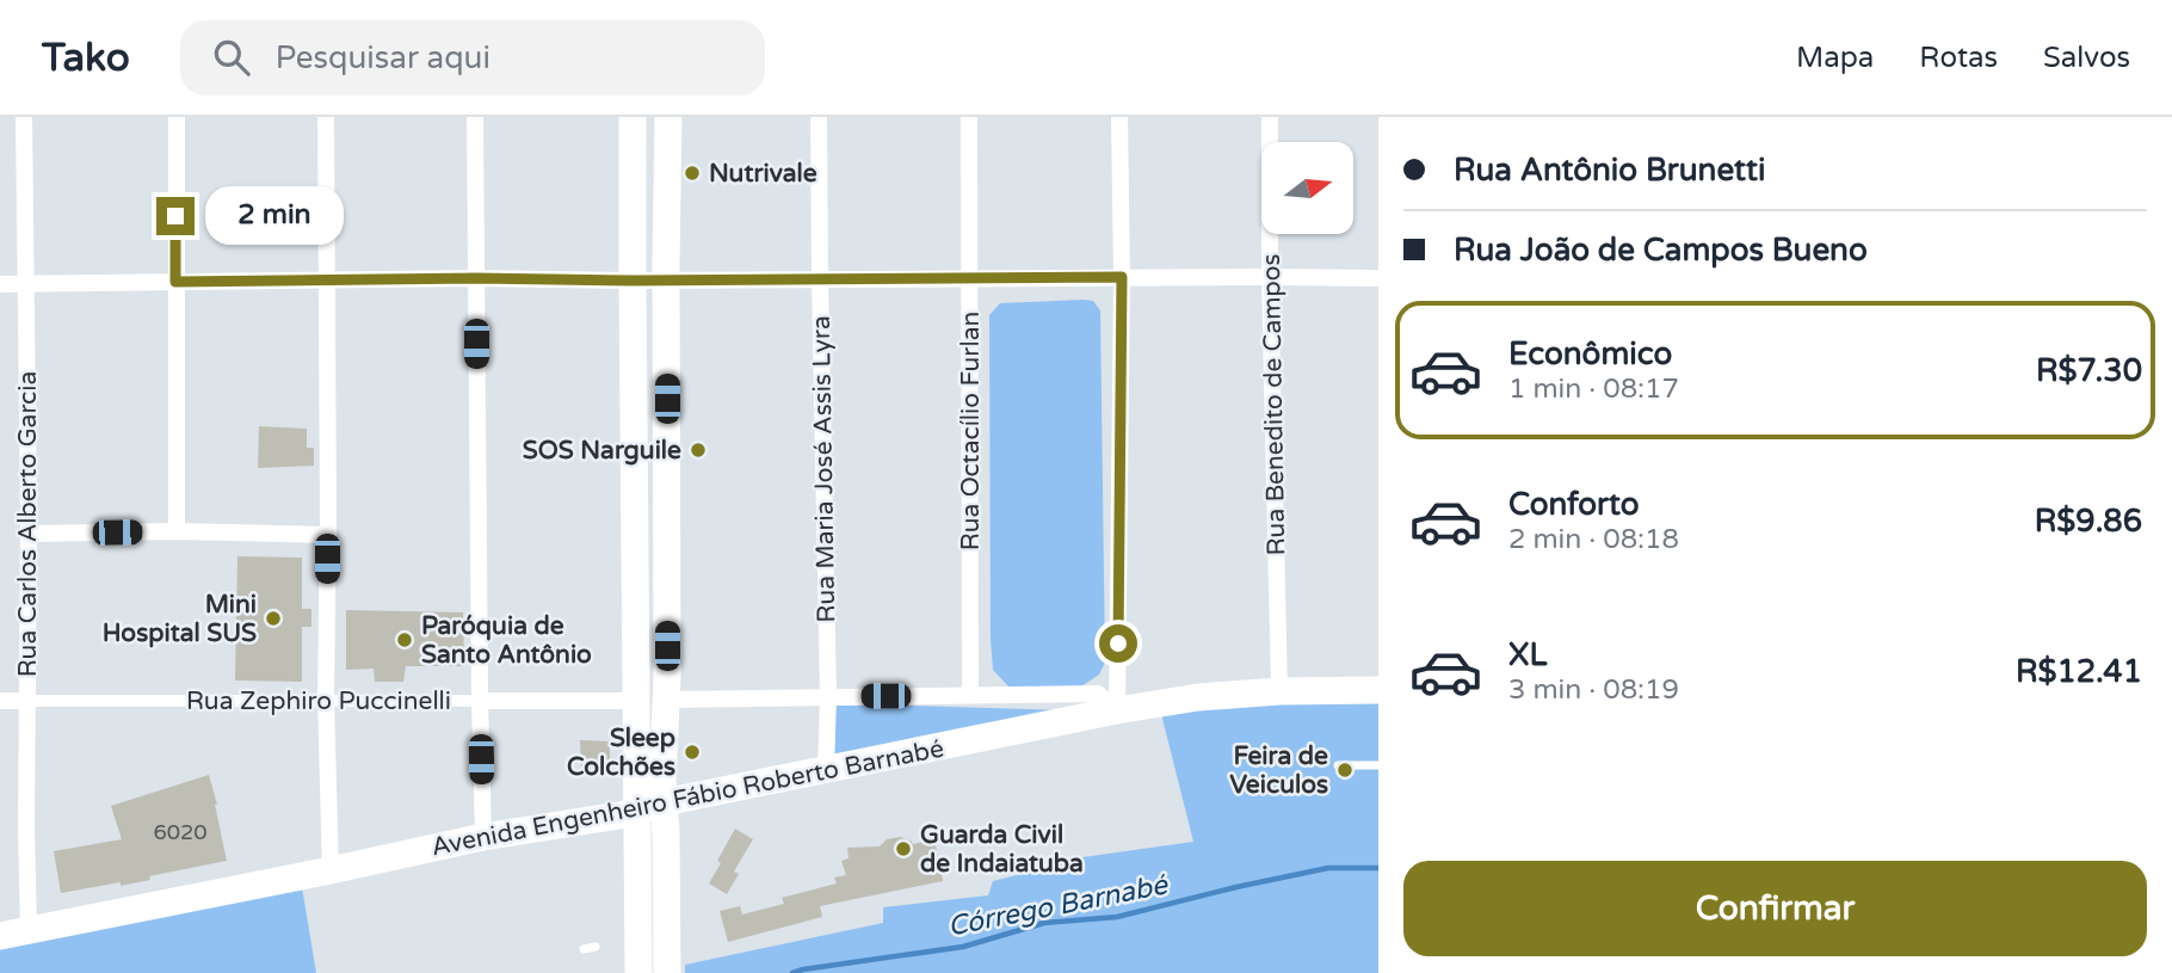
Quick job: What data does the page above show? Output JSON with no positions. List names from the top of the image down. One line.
{"streets":{"main road":["Avenida Engenheiro Fábio Roberto Barnabé"],"street":["Rua Benedito de Campos","Rua Octacílio Furlan","Rua Maria José Assis Lyra","Rua Carlos Alberto Garcia","Rua Zephiro Puccinelli"]},"crossings":[["Rua Benedito de Campos","Avenida Engenheiro Fábio Roberto Barnabé"],["Rua Maria José Assis Lyra","Avenida Engenheiro Fábio Roberto Barnabé"],["Rua Carlos Alberto Garcia","Rua Zephiro Puccinelli"],["Rua Carlos Alberto Garcia","Avenida Engenheiro Fábio Roberto Barnabé"]],"water":["Córrego Barnabé"],"places":["Nutrivale","SOS Narguile","Mini Hospital SUS","Paróquia de Santo Antônio","Sleep Colchões","Feira de Veiculos","Guarda Civil de Indaiatuba"],"house_numbers":["6020"],"north":"right","page":{"header":"Tako","search":"Pesquisar aqui","nav":["Mapa","Rotas","Salvos"],"banner":["Rua Antônio Brunetti","Rua João de Campos Bueno"],"bubble":"2 min","list":[{"name":"Econômico","note":"1 min · 08:17","value":"R$7.30"},{"name":"Conforto","note":"2 min · 08:18","value":"R$9.86"},{"name":"XL","note":"3 min · 08:19","value":"R$12.41"}],"buttons":"Confirmar"}}
